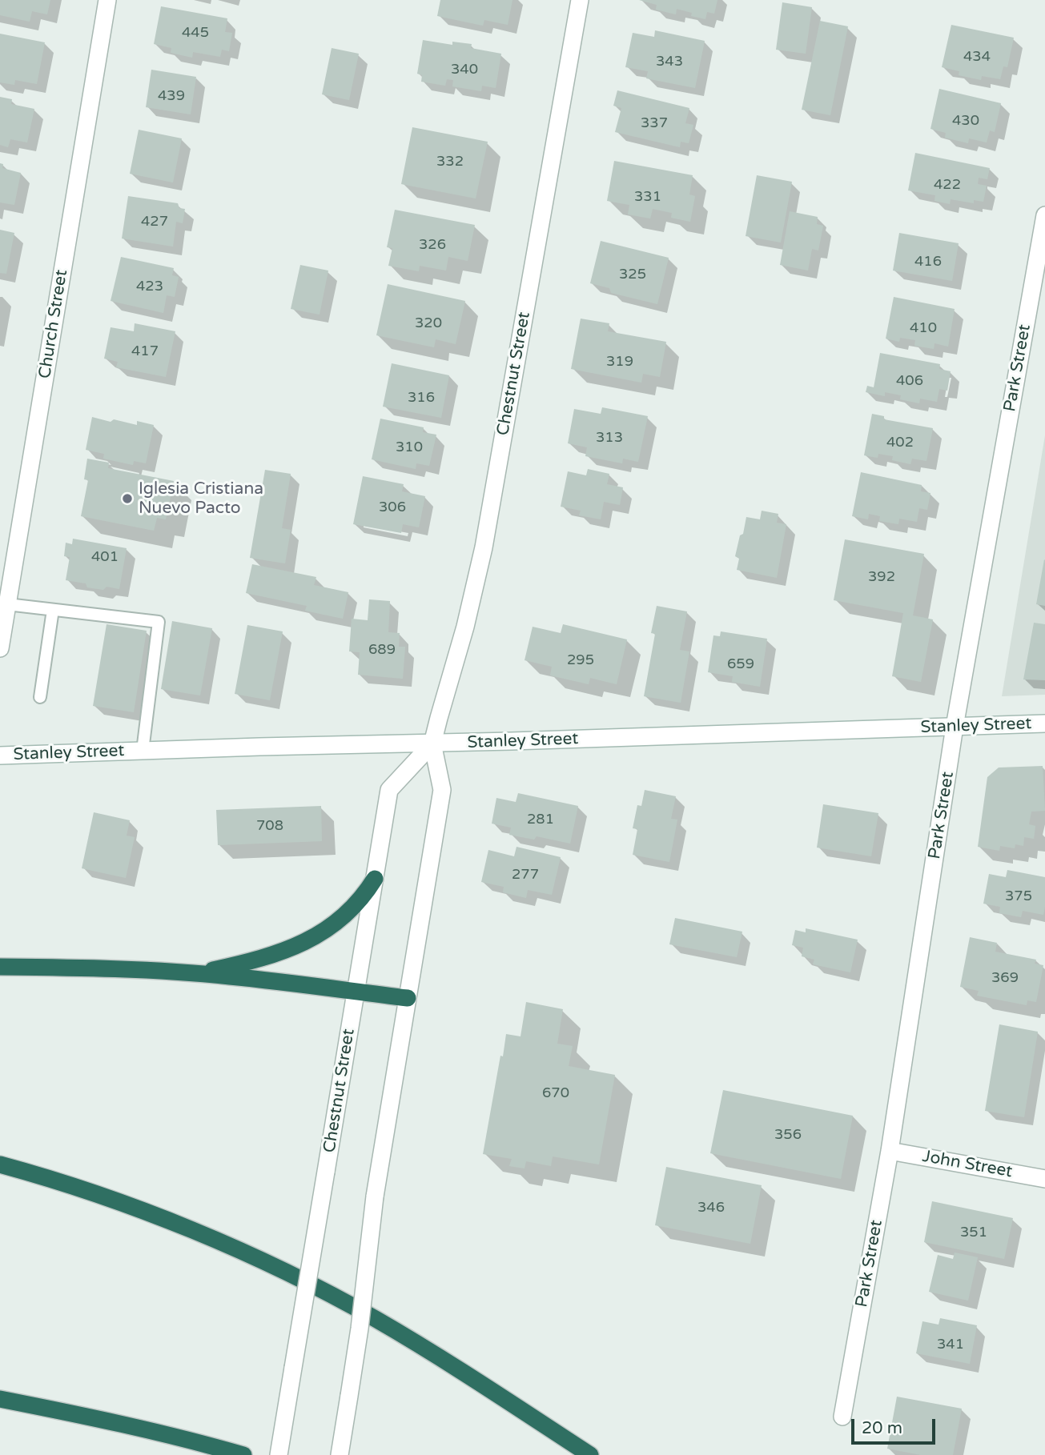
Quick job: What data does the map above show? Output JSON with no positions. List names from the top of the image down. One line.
{"streets":{"street":["Church Street","Park Street","Chestnut Street","Stanley Street","John Street"]},"crossings":[["Park Street","Stanley Street"],["Park Street","John Street"],["Chestnut Street","Stanley Street"]],"places":["Iglesia Cristiana Nuevo Pacto"],"house_numbers":["445","434","343","340","439","430","337","332","422","331","427","326","416","325","423","320","410","417","319","406","316","313","402","310","306","401","392","689","295","659","281","708","277","375","369","670","356","346","351","341"],"scale_bar":"20 m"}
